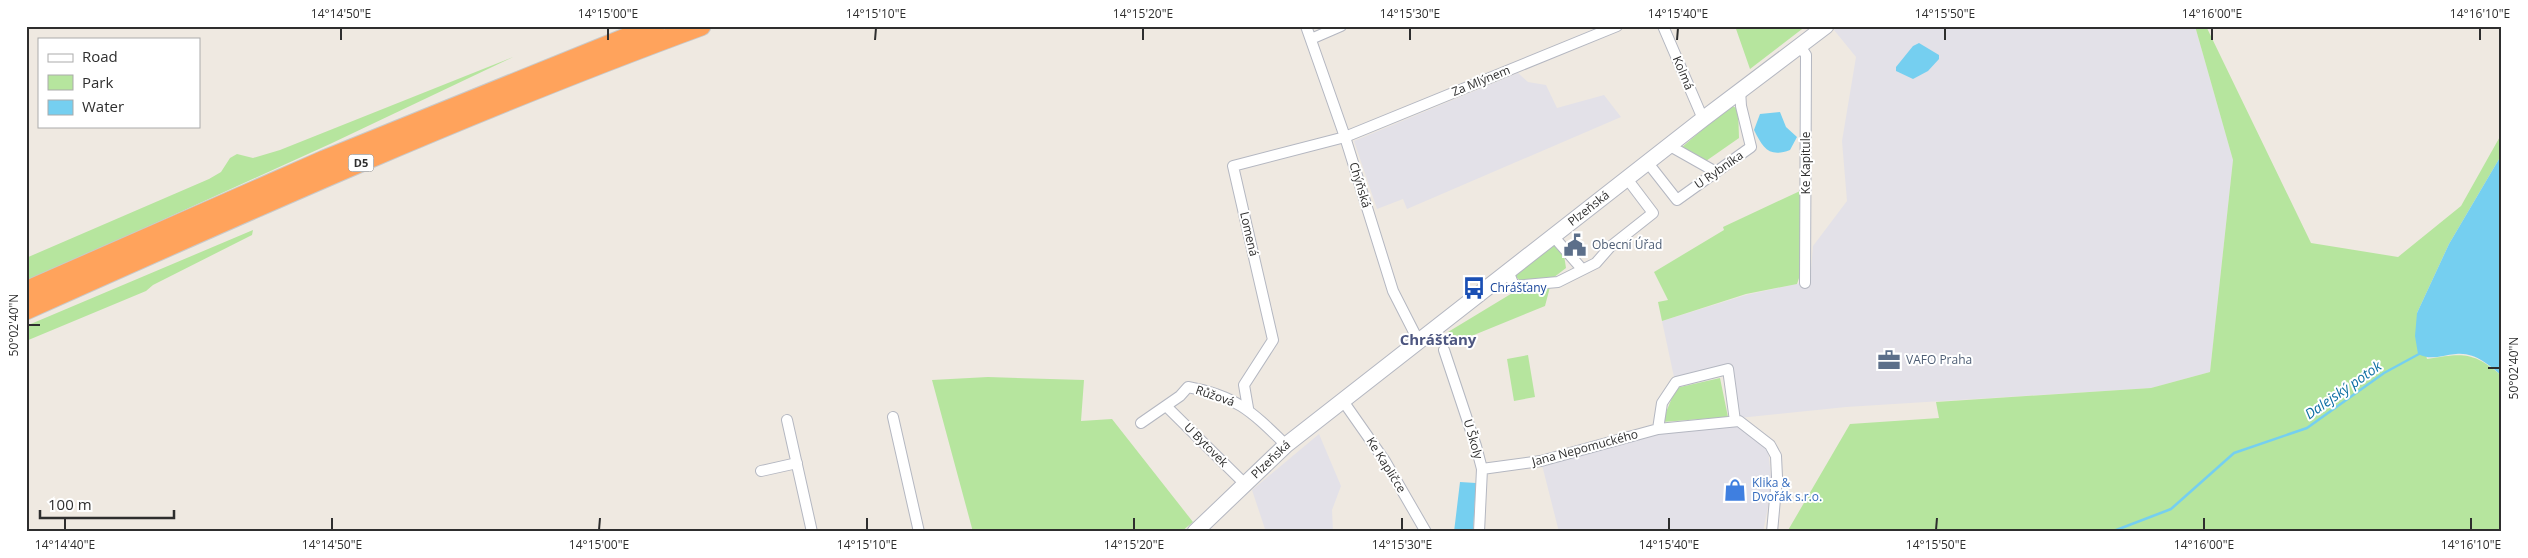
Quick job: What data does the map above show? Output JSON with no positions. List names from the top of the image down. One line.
{"streets":{"highway":["D5"],"main road":["Plzeňská"],"street":["Kolmá","Za Mlýnem","Ke Kapitule","U Rybníka","Chýňská","Lomená","Růžová","U Školy","U Bytovek","Jana Nepomuckého","Ke Kapličce"]},"crossings":[["Kolmá","Plzeňská"],["Za Mlýnem","Chýňská"],["Za Mlýnem","Lomená"],["Ke Kapitule","Plzeňská"],["U Rybníka","Plzeňská"],["Chýňská","Plzeňská"],["Chýňská","Lomená"],["Plzeňská","Růžová"],["Plzeňská","U Bytovek"],["Plzeňská","Ke Kapličce"],["Lomená","Růžová"],["Růžová","U Bytovek"],["U Školy","Jana Nepomuckého"]],"districts":["Chrášťany"],"water":["Dalejský potok"],"places":{"public building":["Obecní Úřad"],"bus stop":["Chrášťany"],"office":["VAFO Praha"],"shop":["Klika & Dvořák s.r.o."]},"legend":["Road","Park","Water"],"scale_bar":"100 m","coordinates":["14°14'50\"E","14°15'00\"E","14°15'10\"E","14°15'20\"E","14°15'30\"E","14°15'40\"E","14°15'50\"E","14°16'00\"E","14°16'10\"E","50°02'40\"N","14°14'40\"E"]}
